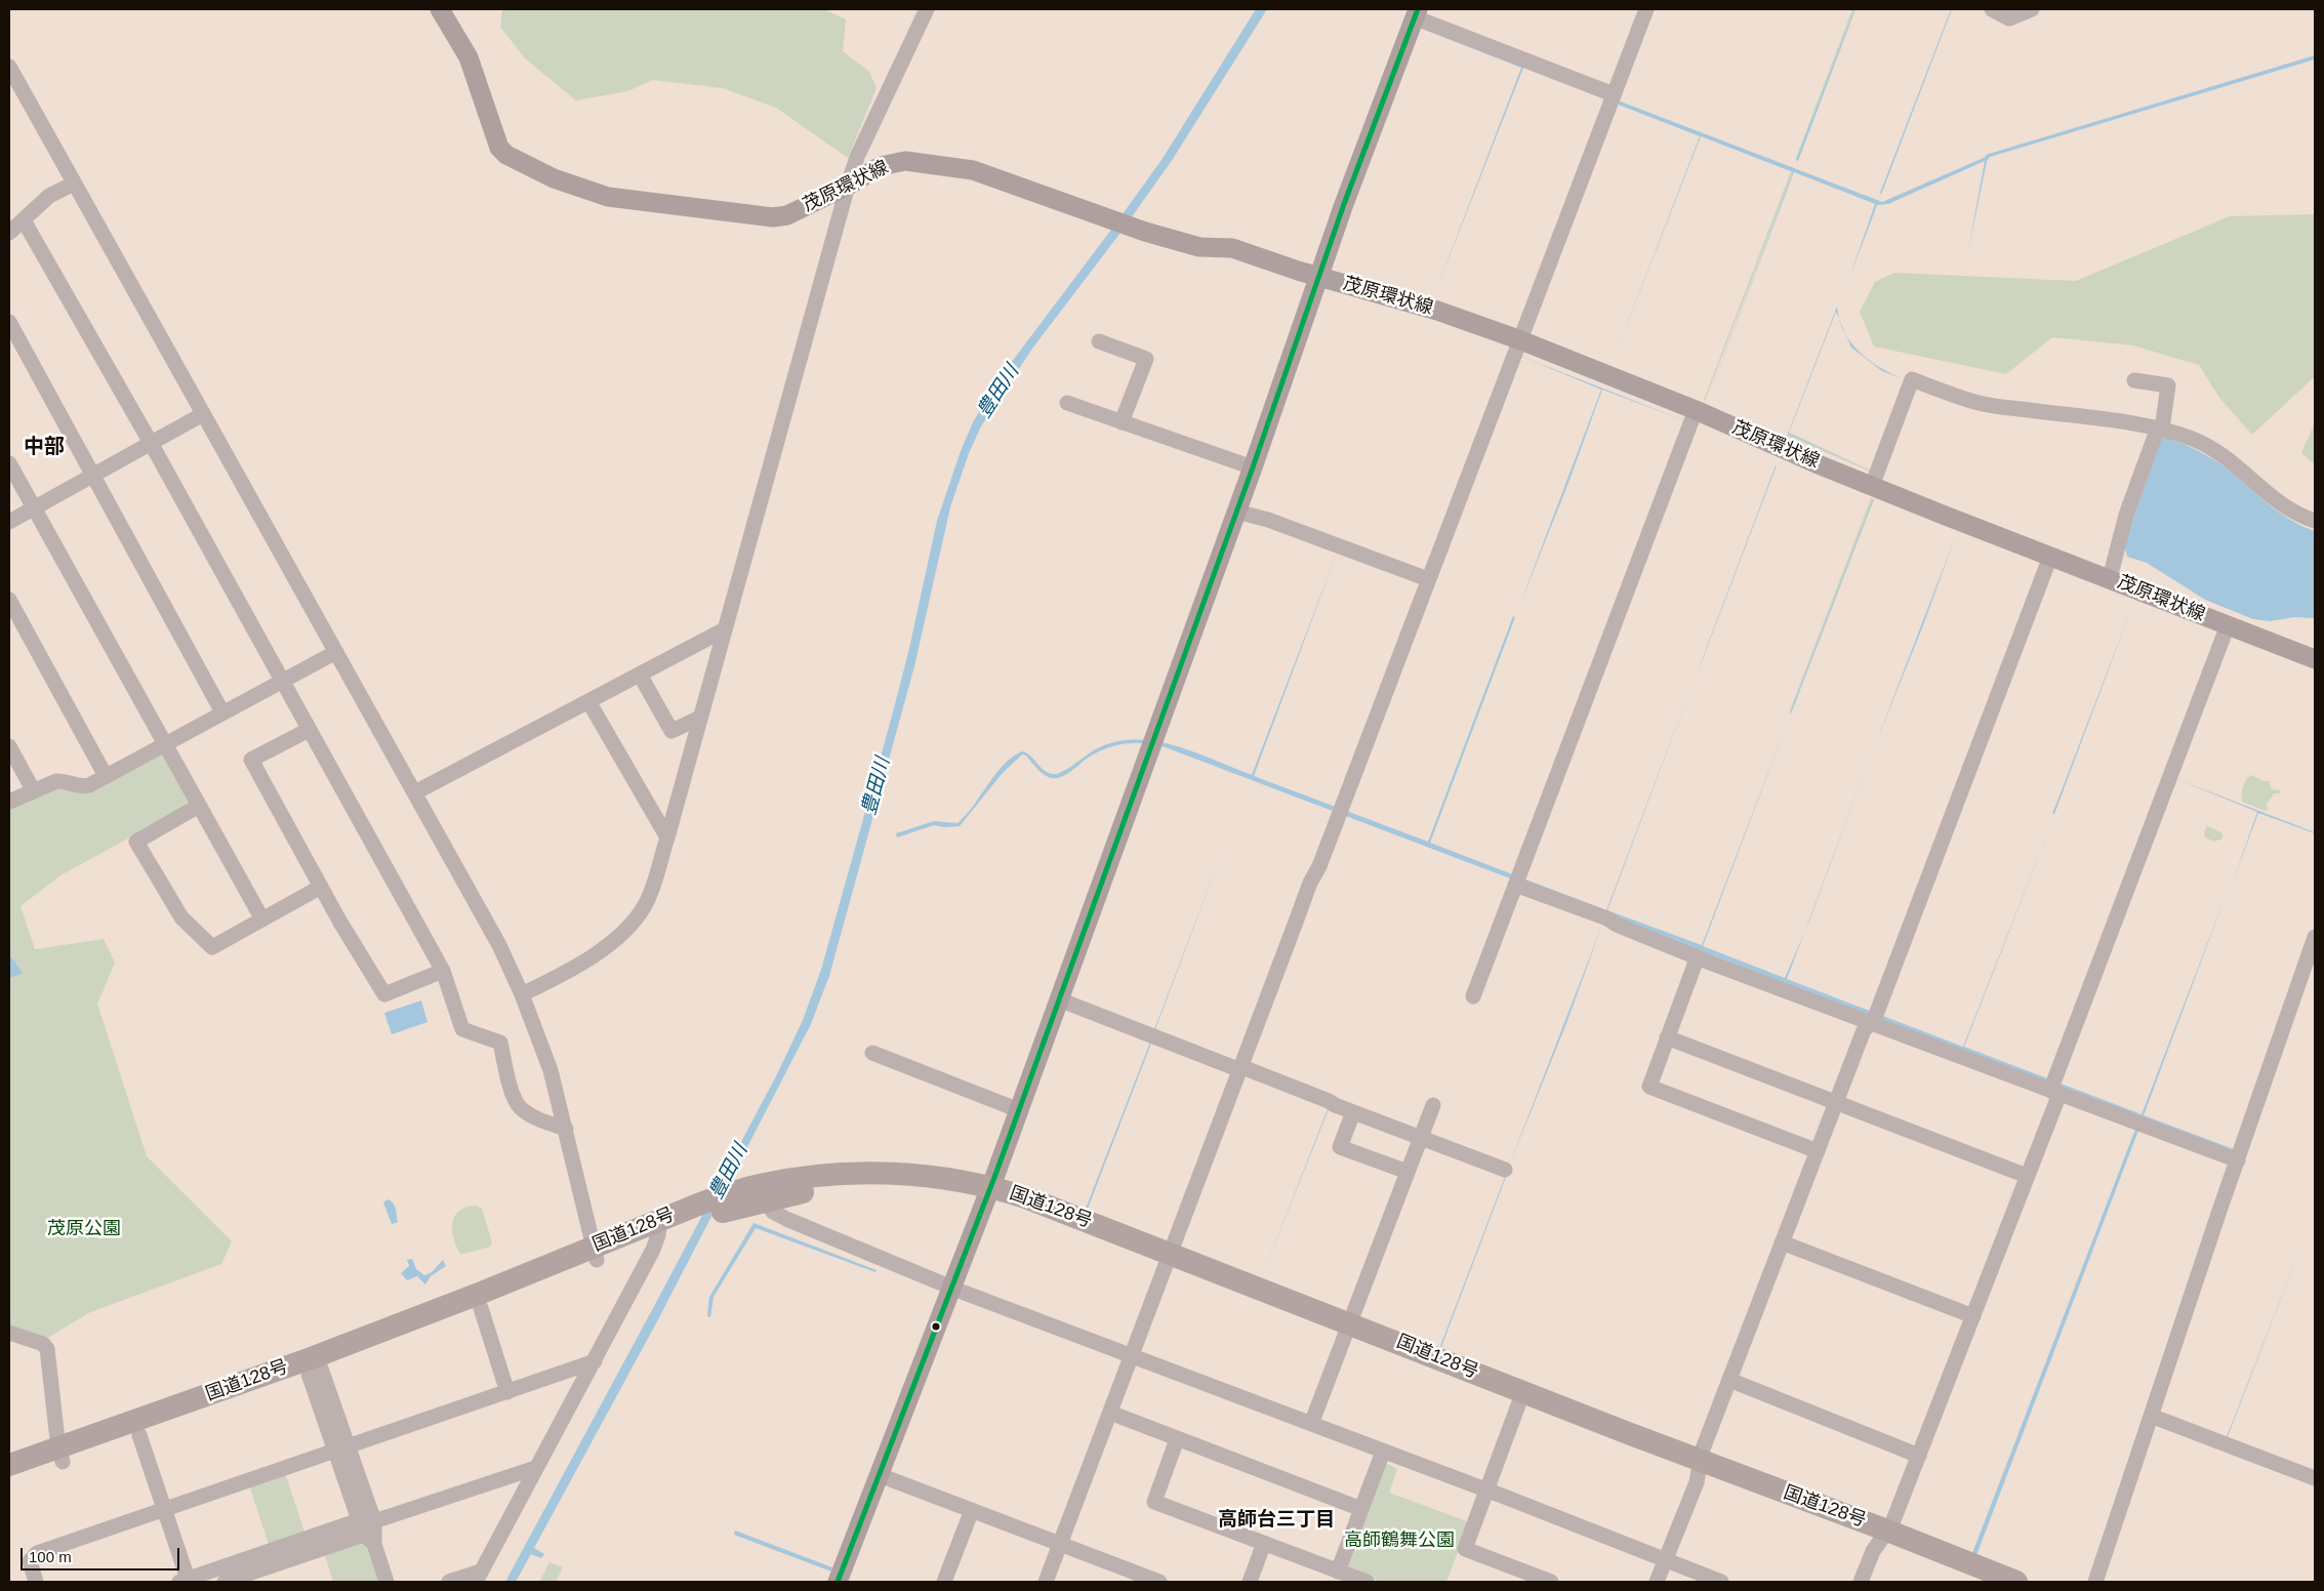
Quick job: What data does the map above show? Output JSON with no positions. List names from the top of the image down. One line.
{"streets":{"highway":["国道128号"],"main road":["茂原環状線"]},"districts":["中部","高師台三丁目"],"water":["豊田川"],"parks":["茂原公園","高師鶴舞公園"],"scale_bar":"100 m"}
